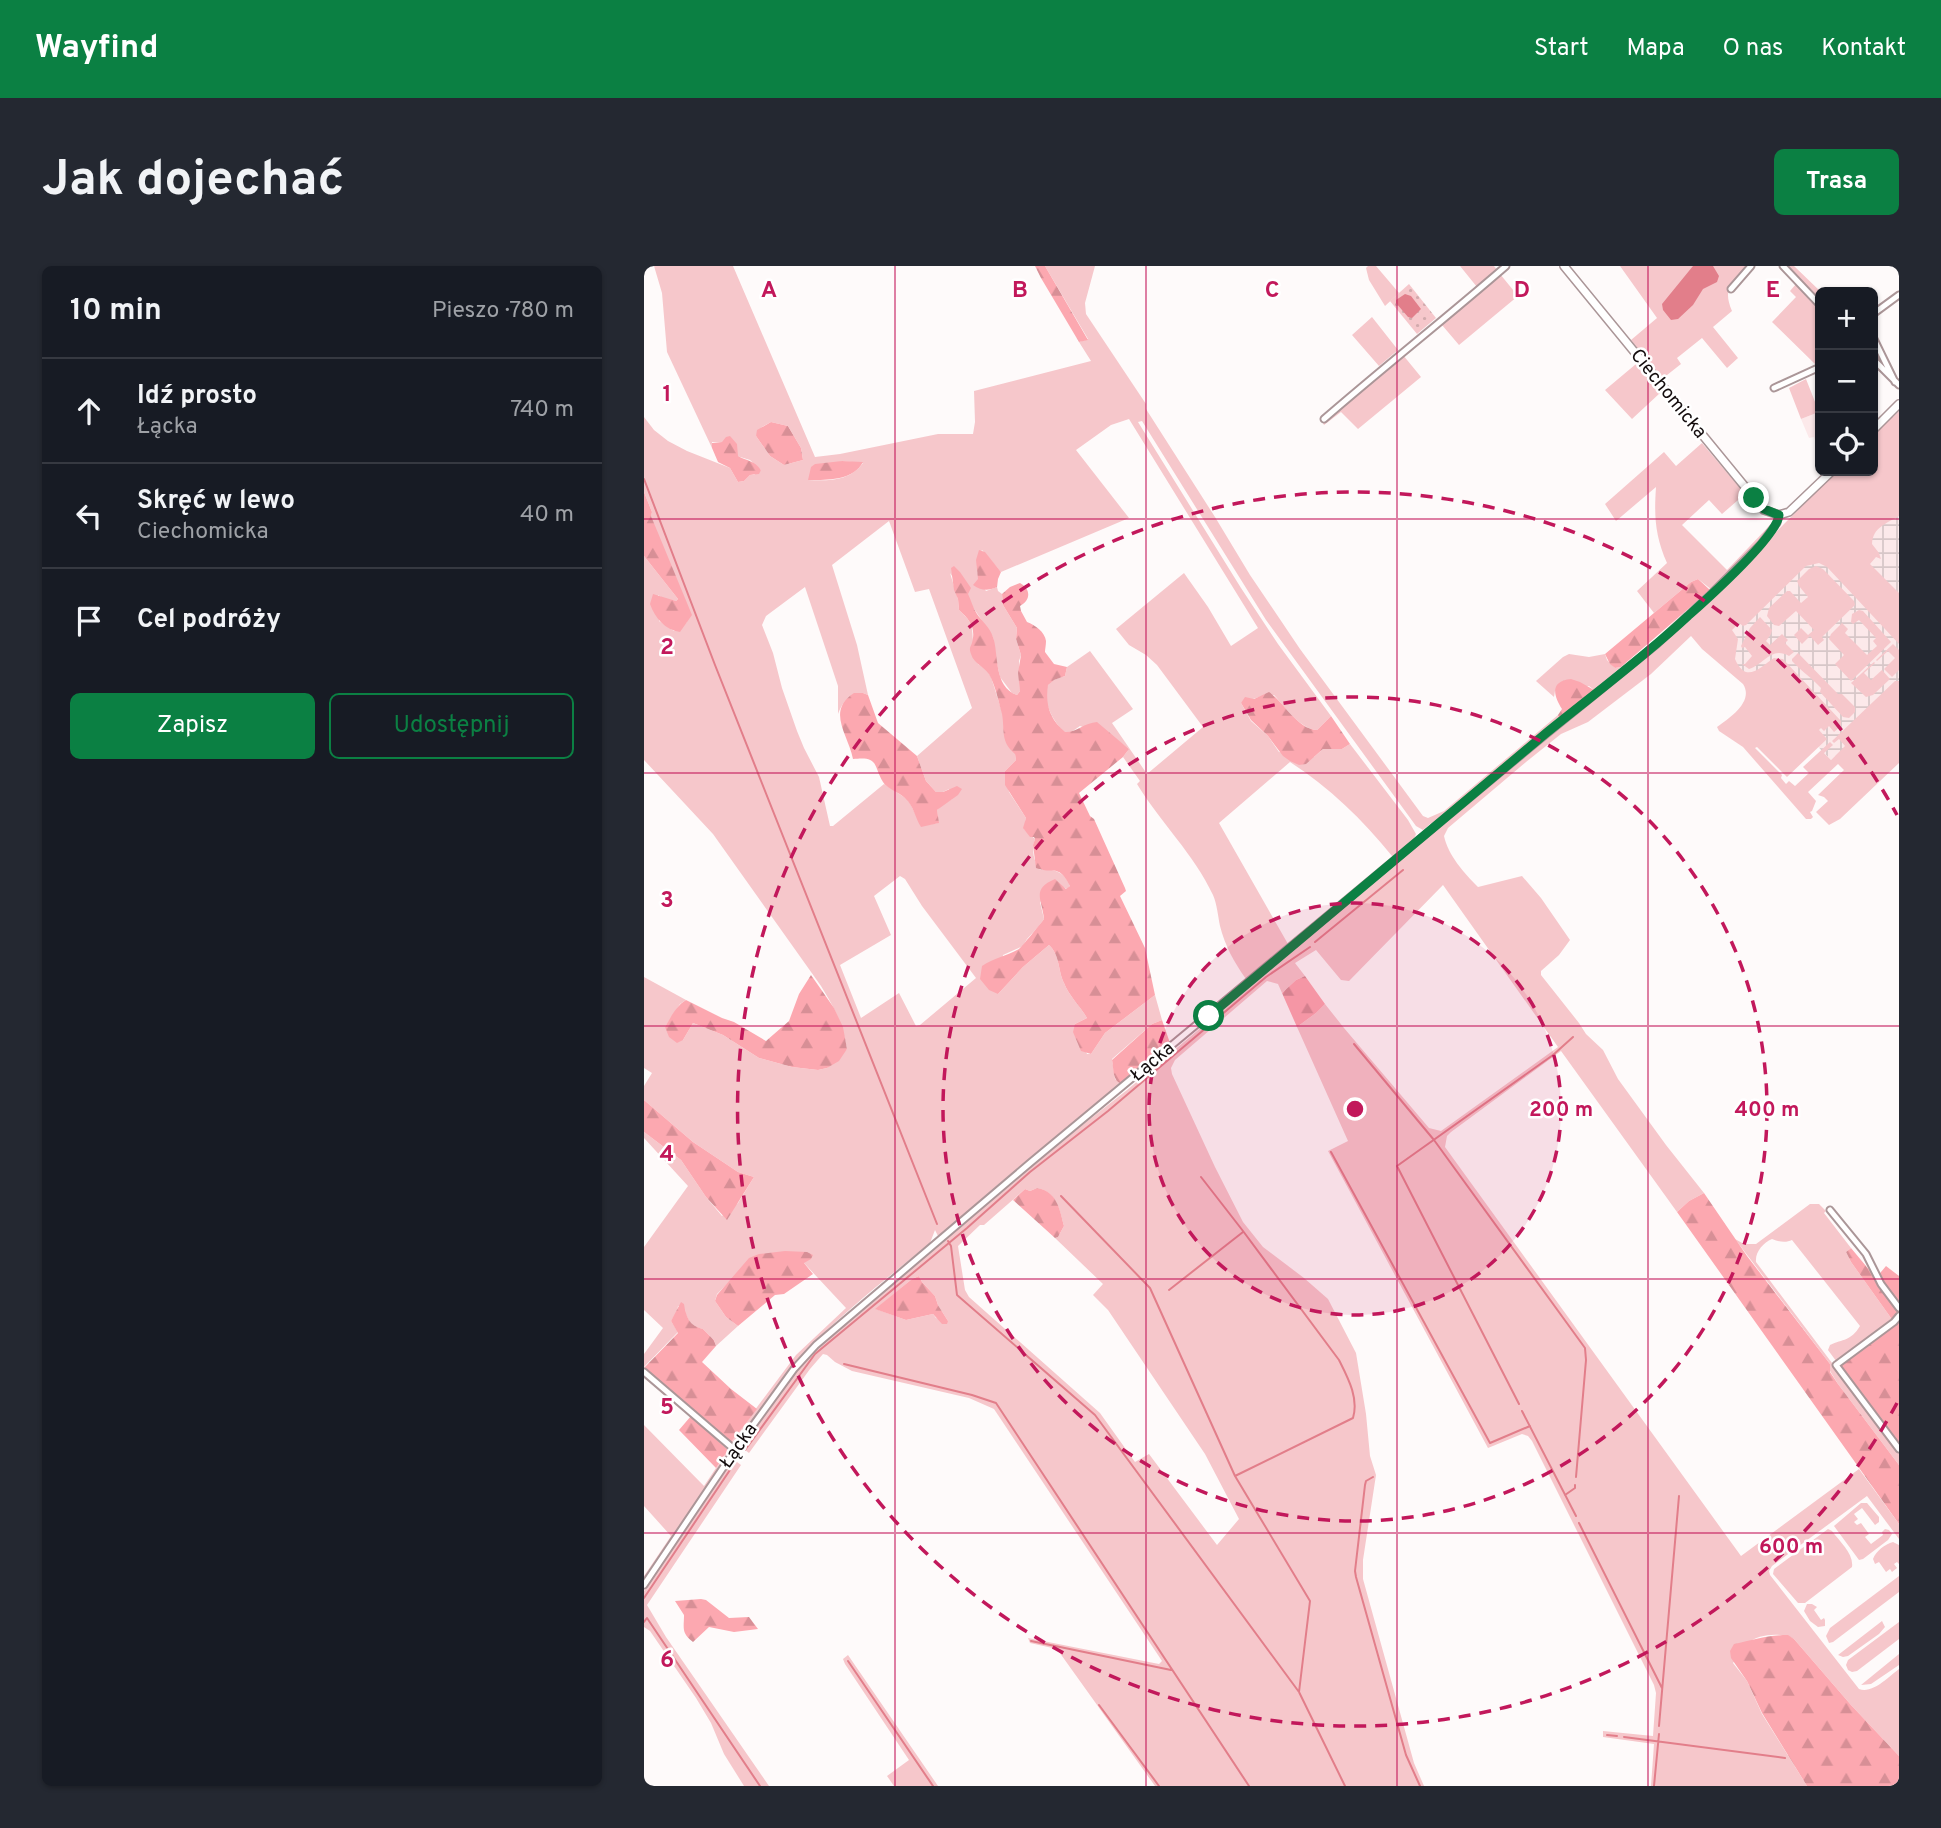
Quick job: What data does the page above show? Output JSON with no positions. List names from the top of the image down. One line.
{"streets":{"street":["Ciechomicka","Łącka"]},"crossings":[["Ciechomicka","Łącka"]],"page":{"header":"Wayfind","nav":["Start","Mapa","O nas","Kontakt"],"buttons":["Trasa",["Zapisz","Udostępnij"]],"title":"Jak dojechać","heading":["10 min","Pieszo · 780 m"],"map_buttons":["+","−"],"list":[["Idź prosto","Łącka","740 m"],["Skręć w lewo","Ciechomicka","40 m"],"Cel podróży"]},"grid":{"columns":["A","B","C","D","E"],"rows":["1","2","3","4","5","6"]},"rings":["200 m","400 m","600 m"]}
